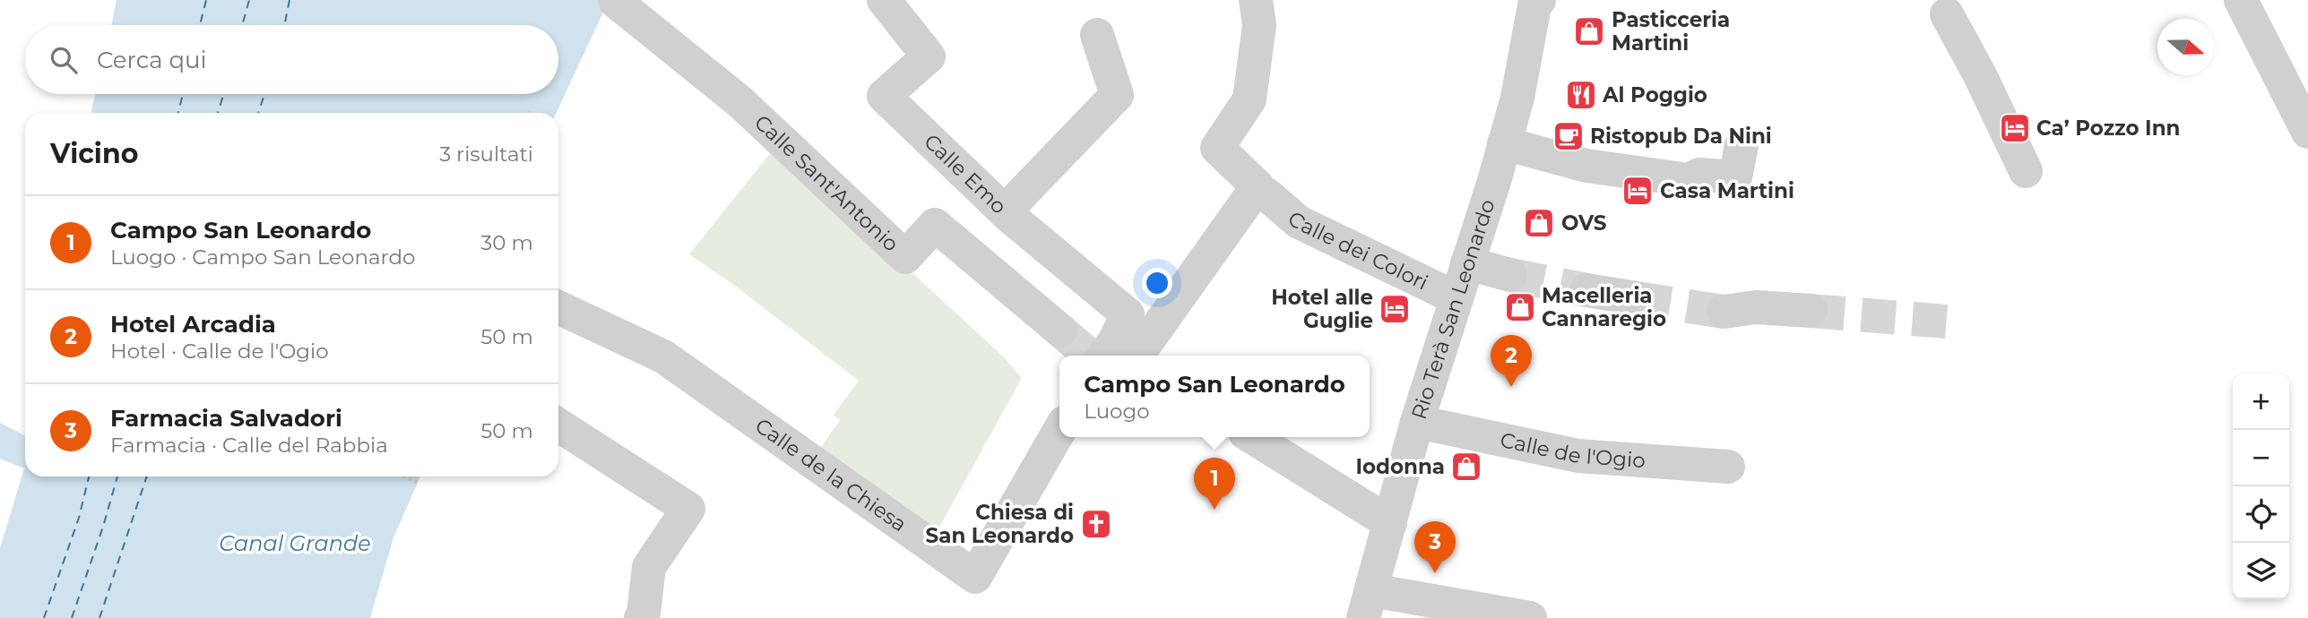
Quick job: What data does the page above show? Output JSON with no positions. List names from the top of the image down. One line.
{"streets":{"street":["Calle Emo","Calle Sant'Antonio","Calle dei Colori","Rio Terà San Leonardo","Calle de l'Ogio","Calle de la Chiesa"]},"crossings":[["Calle dei Colori","Rio Terà San Leonardo"],["Rio Terà San Leonardo","Calle de l'Ogio"]],"water":["Canal Grande"],"places":{"shop":["Pasticceria Martini","OVS","Macelleria Cannaregio","Iodonna"],"restaurant":["Al Poggio"],"hotel":["Ca’ Pozzo Inn","Casa Martini","Hotel alle Guglie"],"cafe":["Ristopub Da Nini"],"church":["Chiesa di San Leonardo"]},"north":"right","page":{"search":"Cerca qui","heading":["Vicino","3 risultati"],"list":[{"mark":"1","name":"Campo San Leonardo","note":"Luogo · Campo San Leonardo","value":"30 m"},{"mark":"2","name":"Hotel Arcadia","note":"Hotel · Calle de l'Ogio","value":"50 m"},{"mark":"3","name":"Farmacia Salvadori","note":"Farmacia · Calle del Rabbia","value":"50 m"}],"pins":["2","1","3"],"popup":["Campo San Leonardo","Luogo"],"map_buttons":["+","−"]}}
